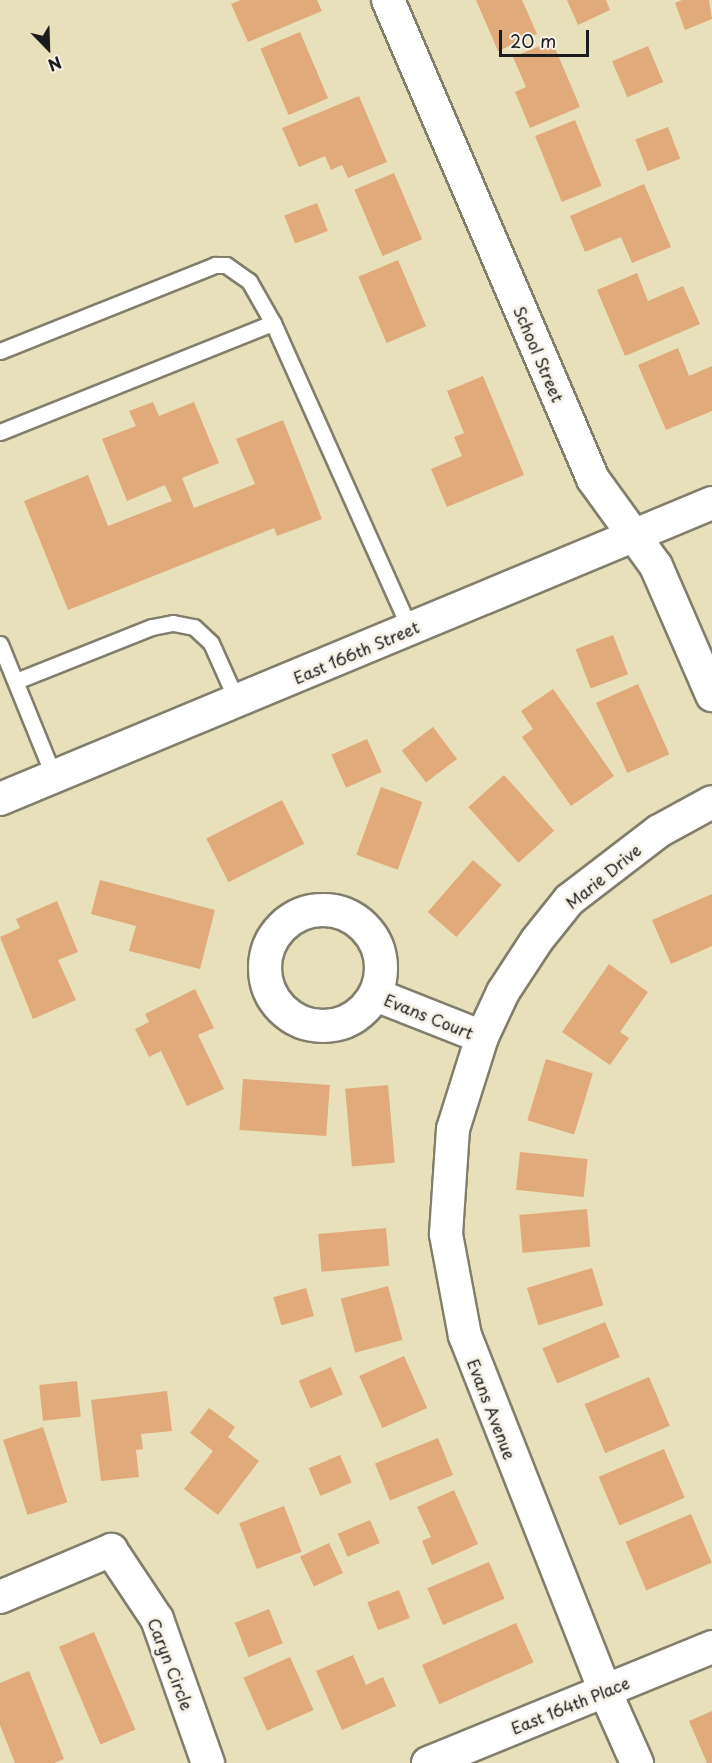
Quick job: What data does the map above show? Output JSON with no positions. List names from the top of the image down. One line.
{"streets":{"street":["School Street","East 166th Street","Marie Drive","Evans Court","Evans Avenue","Caryn Circle","East 164th Place"]},"crossings":[["School Street","East 166th Street"],["Marie Drive","Evans Court"],["Marie Drive","Evans Avenue"],["Evans Court","Evans Avenue"],["Evans Avenue","East 164th Place"]],"scale_bar":"20 m","north":"bottom right"}
